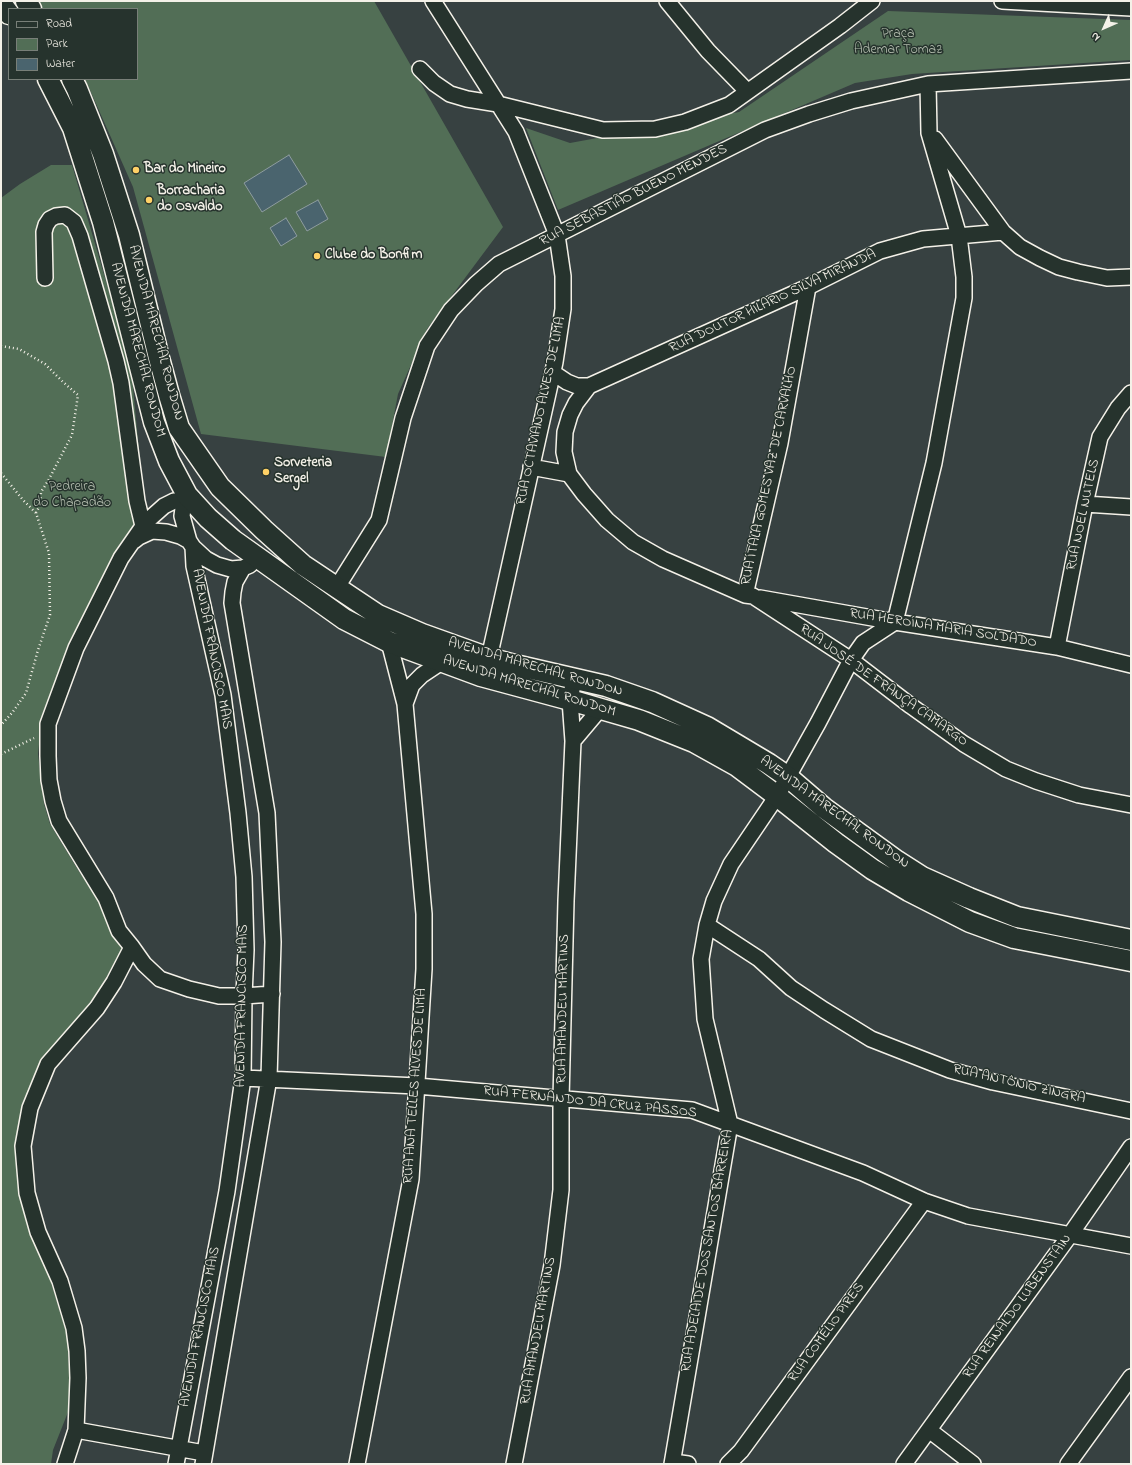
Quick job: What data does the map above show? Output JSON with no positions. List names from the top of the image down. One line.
{"streets":{"main road":["AVENIDA MARECHAL RONDON","AVENIDA MARECHAL RONDOM"],"street":["RUA SEBASTIÃO BUENO MENDES","RUA DOUTOR HILARIO SILVA MIRANDA","RUA OCTAVIANO ALVES DE LIMA","RUA ÍTALA GOMES VAZ DE CARVALHO","RUA NOEL NUTELS","RUA HEROÍNA MARIA SOLDADO","AVENIDA FRANCISCO MAIS","RUA JOSÉ DE FRANÇA CAMARGO","RUA AMANDEU MARTINS","RUA ANTÔNIO ZINGRA","RUA ANA TELLES ALVES DE LIMA","RUA FERNANDO DA CRUZ PASSOS","RUA ADELAIDE DOS SANTOS BARREIRA","RUA REINALDO LUBENSTAIN","RUA COMÉLIO PIRES"]},"crossings":[["RUA SEBASTIÃO BUENO MENDES","AVENIDA MARECHAL RONDON"],["RUA SEBASTIÃO BUENO MENDES","RUA OCTAVIANO ALVES DE LIMA"],["RUA DOUTOR HILARIO SILVA MIRANDA","RUA ÍTALA GOMES VAZ DE CARVALHO"],["AVENIDA MARECHAL RONDON","RUA OCTAVIANO ALVES DE LIMA"],["AVENIDA MARECHAL RONDON","RUA AMANDEU MARTINS"],["AVENIDA MARECHAL RONDON","RUA ADELAIDE DOS SANTOS BARREIRA"],["AVENIDA MARECHAL RONDOM","AVENIDA FRANCISCO MAIS"],["AVENIDA MARECHAL RONDOM","RUA AMANDEU MARTINS"],["AVENIDA MARECHAL RONDOM","RUA ANA TELLES ALVES DE LIMA"],["AVENIDA MARECHAL RONDOM","RUA ADELAIDE DOS SANTOS BARREIRA"],["RUA ÍTALA GOMES VAZ DE CARVALHO","RUA HEROÍNA MARIA SOLDADO"],["RUA ÍTALA GOMES VAZ DE CARVALHO","RUA JOSÉ DE FRANÇA CAMARGO"],["RUA NOEL NUTELS","RUA HEROÍNA MARIA SOLDADO"],["RUA HEROÍNA MARIA SOLDADO","RUA JOSÉ DE FRANÇA CAMARGO"],["RUA HEROÍNA MARIA SOLDADO","RUA ADELAIDE DOS SANTOS BARREIRA"],["AVENIDA FRANCISCO MAIS","RUA FERNANDO DA CRUZ PASSOS"],["RUA JOSÉ DE FRANÇA CAMARGO","RUA ADELAIDE DOS SANTOS BARREIRA"],["RUA AMANDEU MARTINS","RUA FERNANDO DA CRUZ PASSOS"],["RUA ANTÔNIO ZINGRA","RUA ADELAIDE DOS SANTOS BARREIRA"],["RUA ANA TELLES ALVES DE LIMA","RUA FERNANDO DA CRUZ PASSOS"],["RUA FERNANDO DA CRUZ PASSOS","RUA ADELAIDE DOS SANTOS BARREIRA"],["RUA FERNANDO DA CRUZ PASSOS","RUA REINALDO LUBENSTAIN"],["RUA FERNANDO DA CRUZ PASSOS","RUA COMÉLIO PIRES"]],"parks":["Praça Ademar Tomaz","Pedreira do Chapadão"],"places":["Bar do Mineiro","Borracharia do Osvaldo","Clube do Bonfim","Sorveteria Sergel"],"legend":["Road","Park","Water"],"north":"bottom left"}
